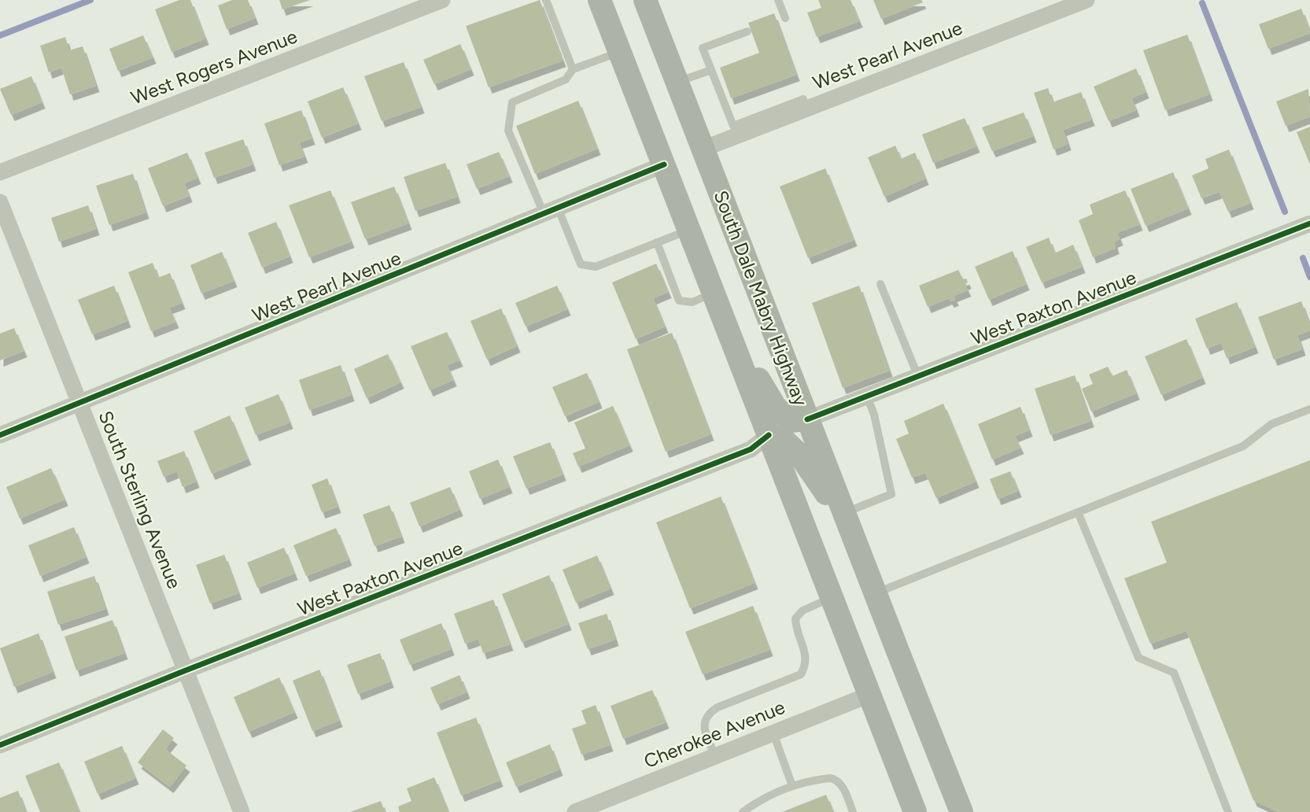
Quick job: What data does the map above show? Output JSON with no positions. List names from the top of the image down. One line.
{"streets":{"main road":["South Dale Mabry Highway"],"street":["West Pearl Avenue","West Rogers Avenue","West Paxton Avenue","South Sterling Avenue","Cherokee Avenue"]},"crossings":[["West Pearl Avenue","South Dale Mabry Highway"],["West Pearl Avenue","South Sterling Avenue"],["South Dale Mabry Highway","West Paxton Avenue"],["West Paxton Avenue","South Sterling Avenue"]]}
